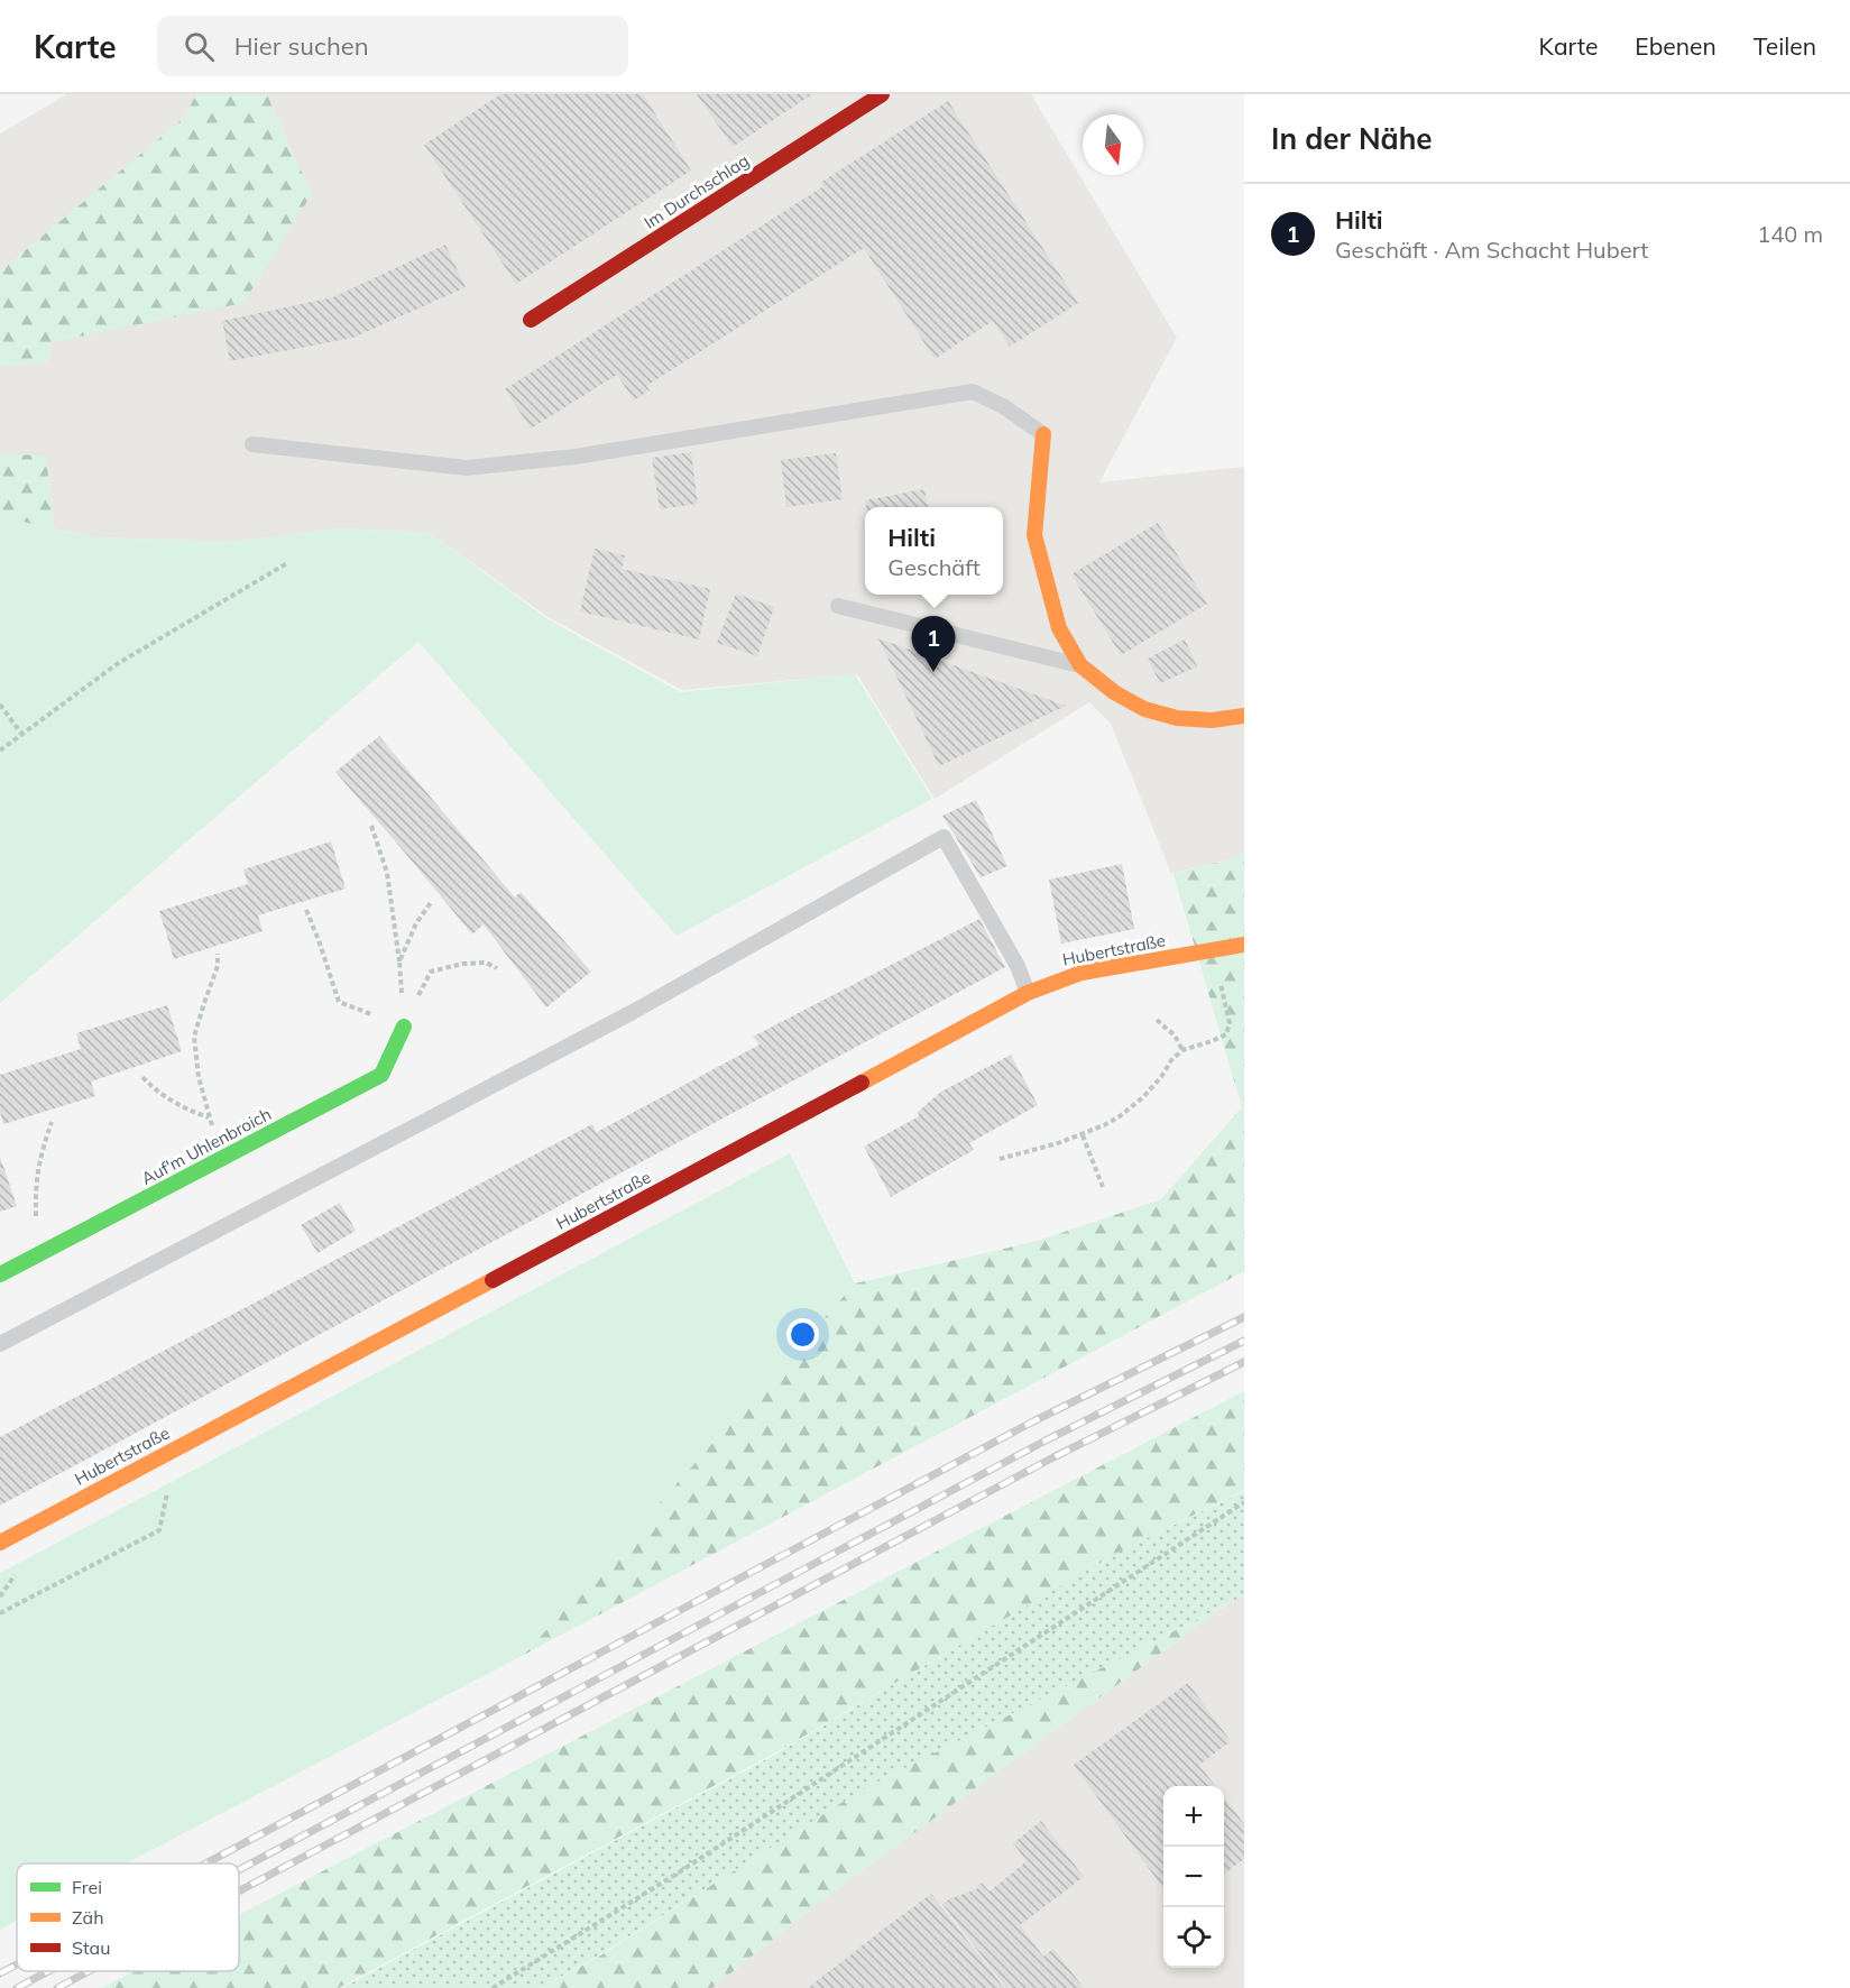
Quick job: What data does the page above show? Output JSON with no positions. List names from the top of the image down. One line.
{"streets":{"street":["Im Durchschlag","Hubertstraße","Auf'm Uhlenbroich"]},"legend":["Frei","Zäh","Stau"],"north":"bottom","page":{"header":"Karte","search":"Hier suchen","nav":["Karte","Ebenen","Teilen"],"heading":"In der Nähe","list":[{"mark":"1","name":"Hilti","note":"Geschäft · Am Schacht Hubert","value":"140 m"}],"popup":["Hilti","Geschäft"],"pins":"1","map_buttons":["+","−"]}}
